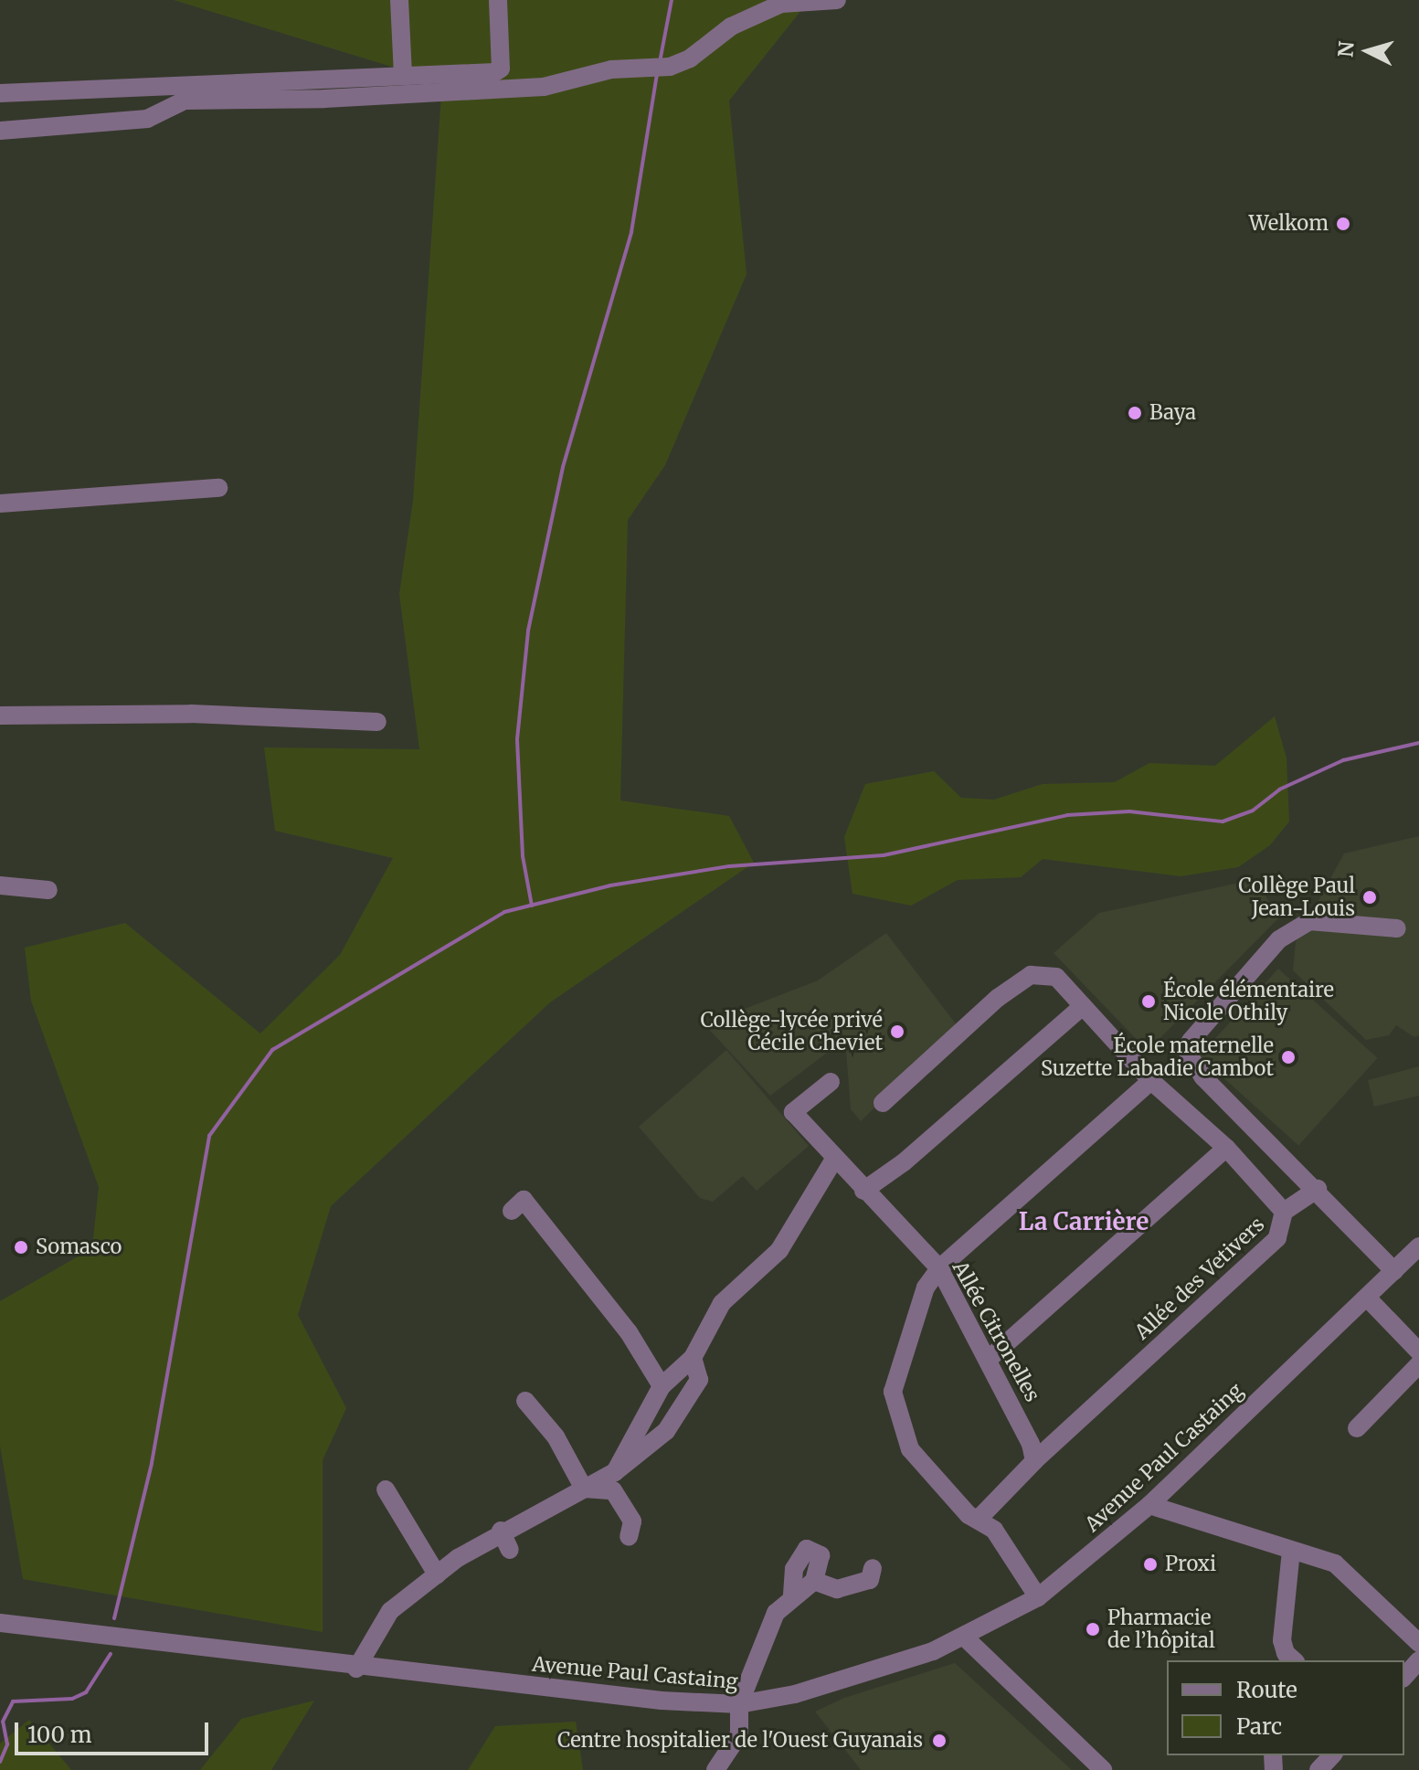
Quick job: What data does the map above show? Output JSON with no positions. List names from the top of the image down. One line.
{"streets":{"street":["Allée des Vetivers","Allée Citronelles","Avenue Paul Castaing"]},"crossings":[["Allée des Vetivers","Allée Citronelles"]],"districts":["La Carrière"],"places":["Welkom","Baya","Collège Paul Jean-Louis","École élémentaire Nicole Othily","Collège-lycée privé Cécile Cheviet","École maternelle Suzette Labadie Cambot","Somasco","Proxi","Pharmacie de l’hôpital","Centre hospitalier de l'Ouest Guyanais"],"legend":["Route","Parc"],"scale_bar":"100 m","north":"left"}
